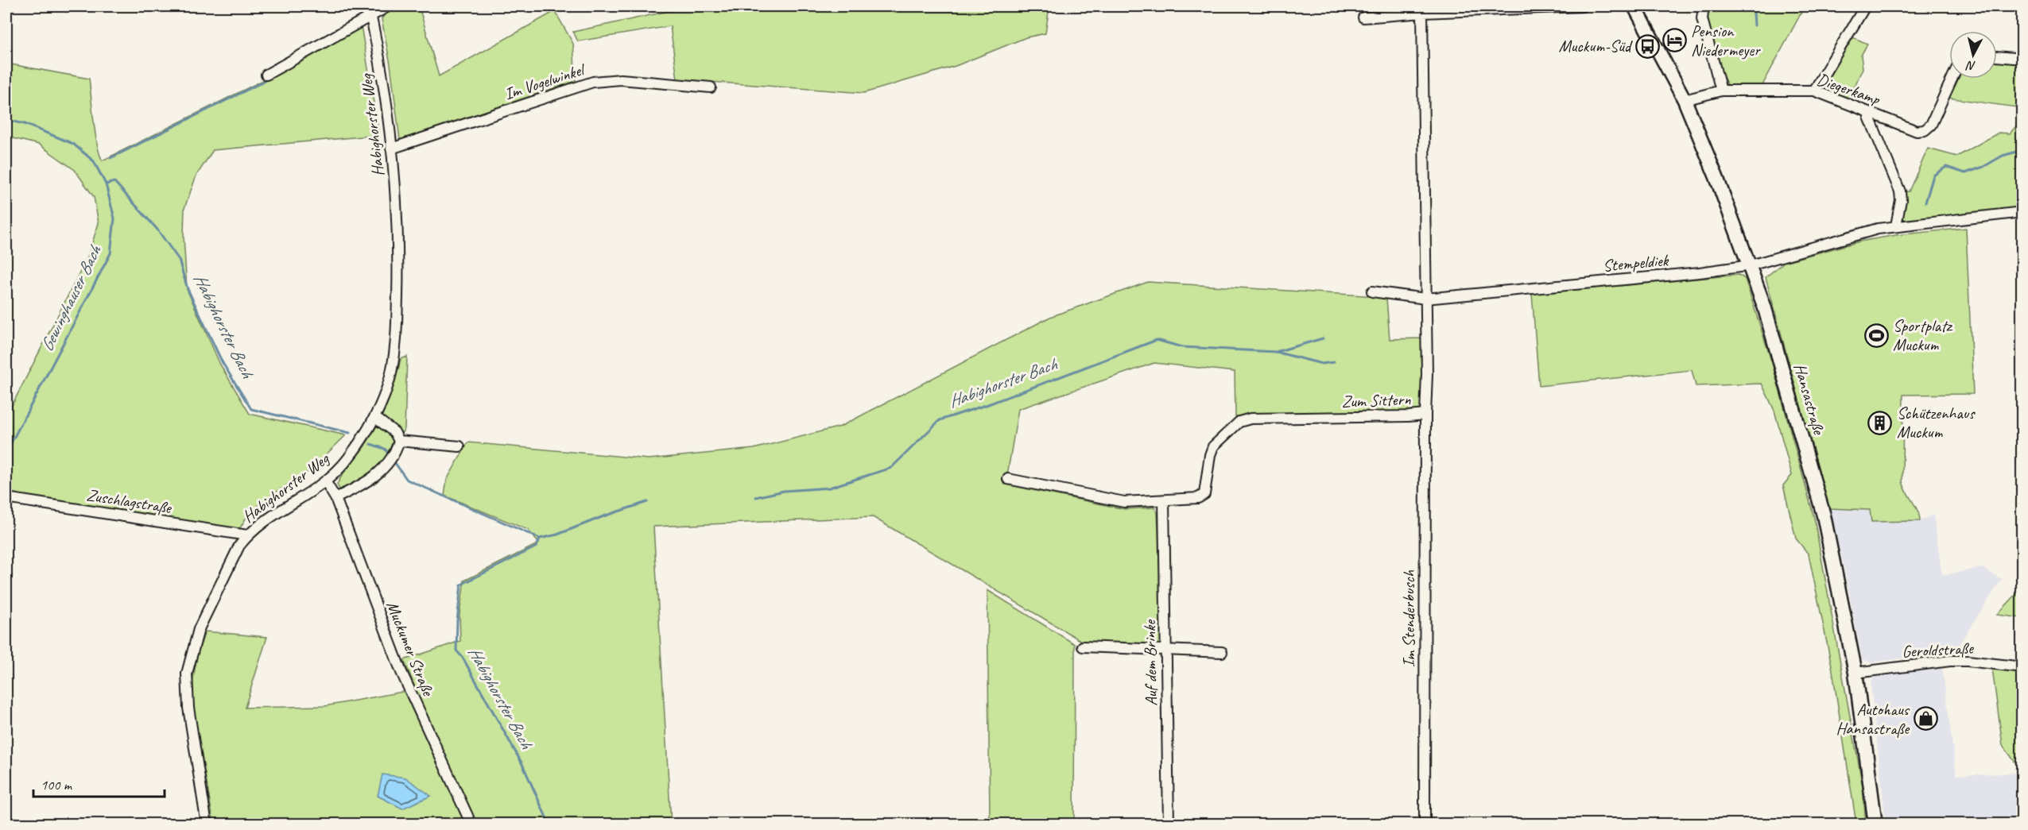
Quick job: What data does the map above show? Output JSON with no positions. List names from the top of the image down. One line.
{"streets":{"main road":["Hansastraße"],"street":["Im Vogelwinkel","Diegerkamp","Habighorster Weg","Stempeldiek","Zum Sittern","Zuschlagstraße","Im Stenderbusch","Muckumer Straße","Geroldstraße","Auf dem Brinke"]},"crossings":[["Im Vogelwinkel","Habighorster Weg"],["Diegerkamp","Hansastraße"],["Habighorster Weg","Zuschlagstraße"],["Habighorster Weg","Muckumer Straße"],["Stempeldiek","Hansastraße"],["Stempeldiek","Zum Sittern"],["Hansastraße","Geroldstraße"],["Zum Sittern","Im Stenderbusch"],["Zum Sittern","Auf dem Brinke"]],"water":["Gewinghauser Bach","Habighorster Bach"],"places":{"hotel":["Pension Niedermeyer"],"bus stop":["Muckum-Süd"],"sports":["Sportplatz Muckum"],"building":["Schützenhaus Muckum"],"shop":["Autohaus Hansastraße"]},"scale_bar":"100 m","north":"bottom"}
